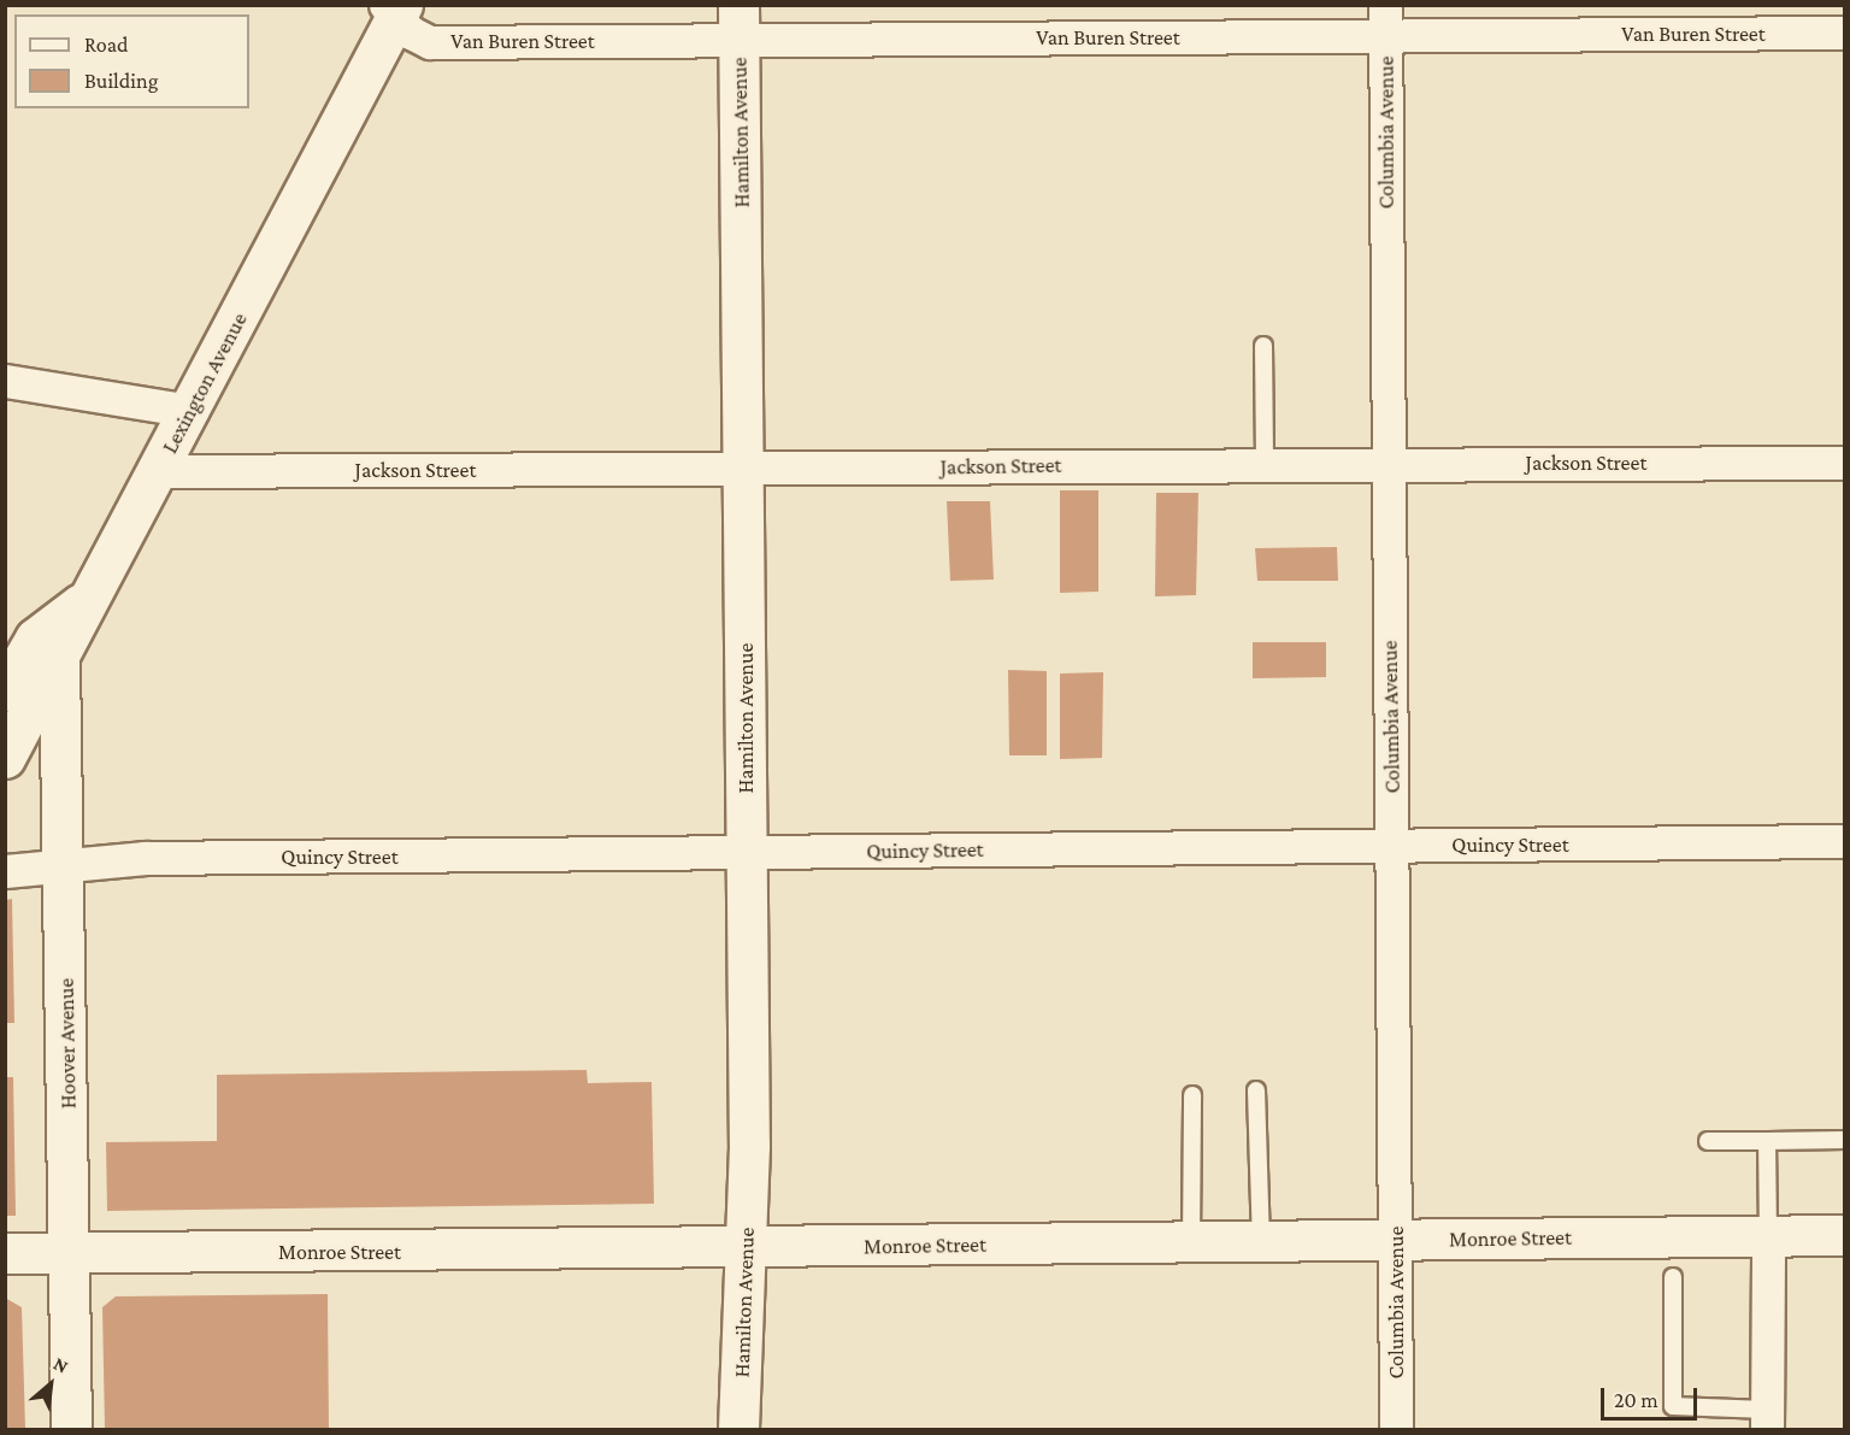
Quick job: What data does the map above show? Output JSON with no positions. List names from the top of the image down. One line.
{"streets":{"main road":["Hamilton Avenue","Lexington Avenue","Hoover Avenue","Monroe Street"],"street":["Van Buren Street","Columbia Avenue","Jackson Street","Quincy Street"]},"crossings":[["Van Buren Street","Hamilton Avenue"],["Van Buren Street","Columbia Avenue"],["Van Buren Street","Lexington Avenue"],["Hamilton Avenue","Jackson Street"],["Hamilton Avenue","Quincy Street"],["Hamilton Avenue","Monroe Street"],["Columbia Avenue","Jackson Street"],["Columbia Avenue","Quincy Street"],["Columbia Avenue","Monroe Street"],["Lexington Avenue","Jackson Street"],["Lexington Avenue","Hoover Avenue"],["Quincy Street","Hoover Avenue"],["Hoover Avenue","Monroe Street"]],"legend":["Road","Building"],"scale_bar":"20 m","north":"top right"}
